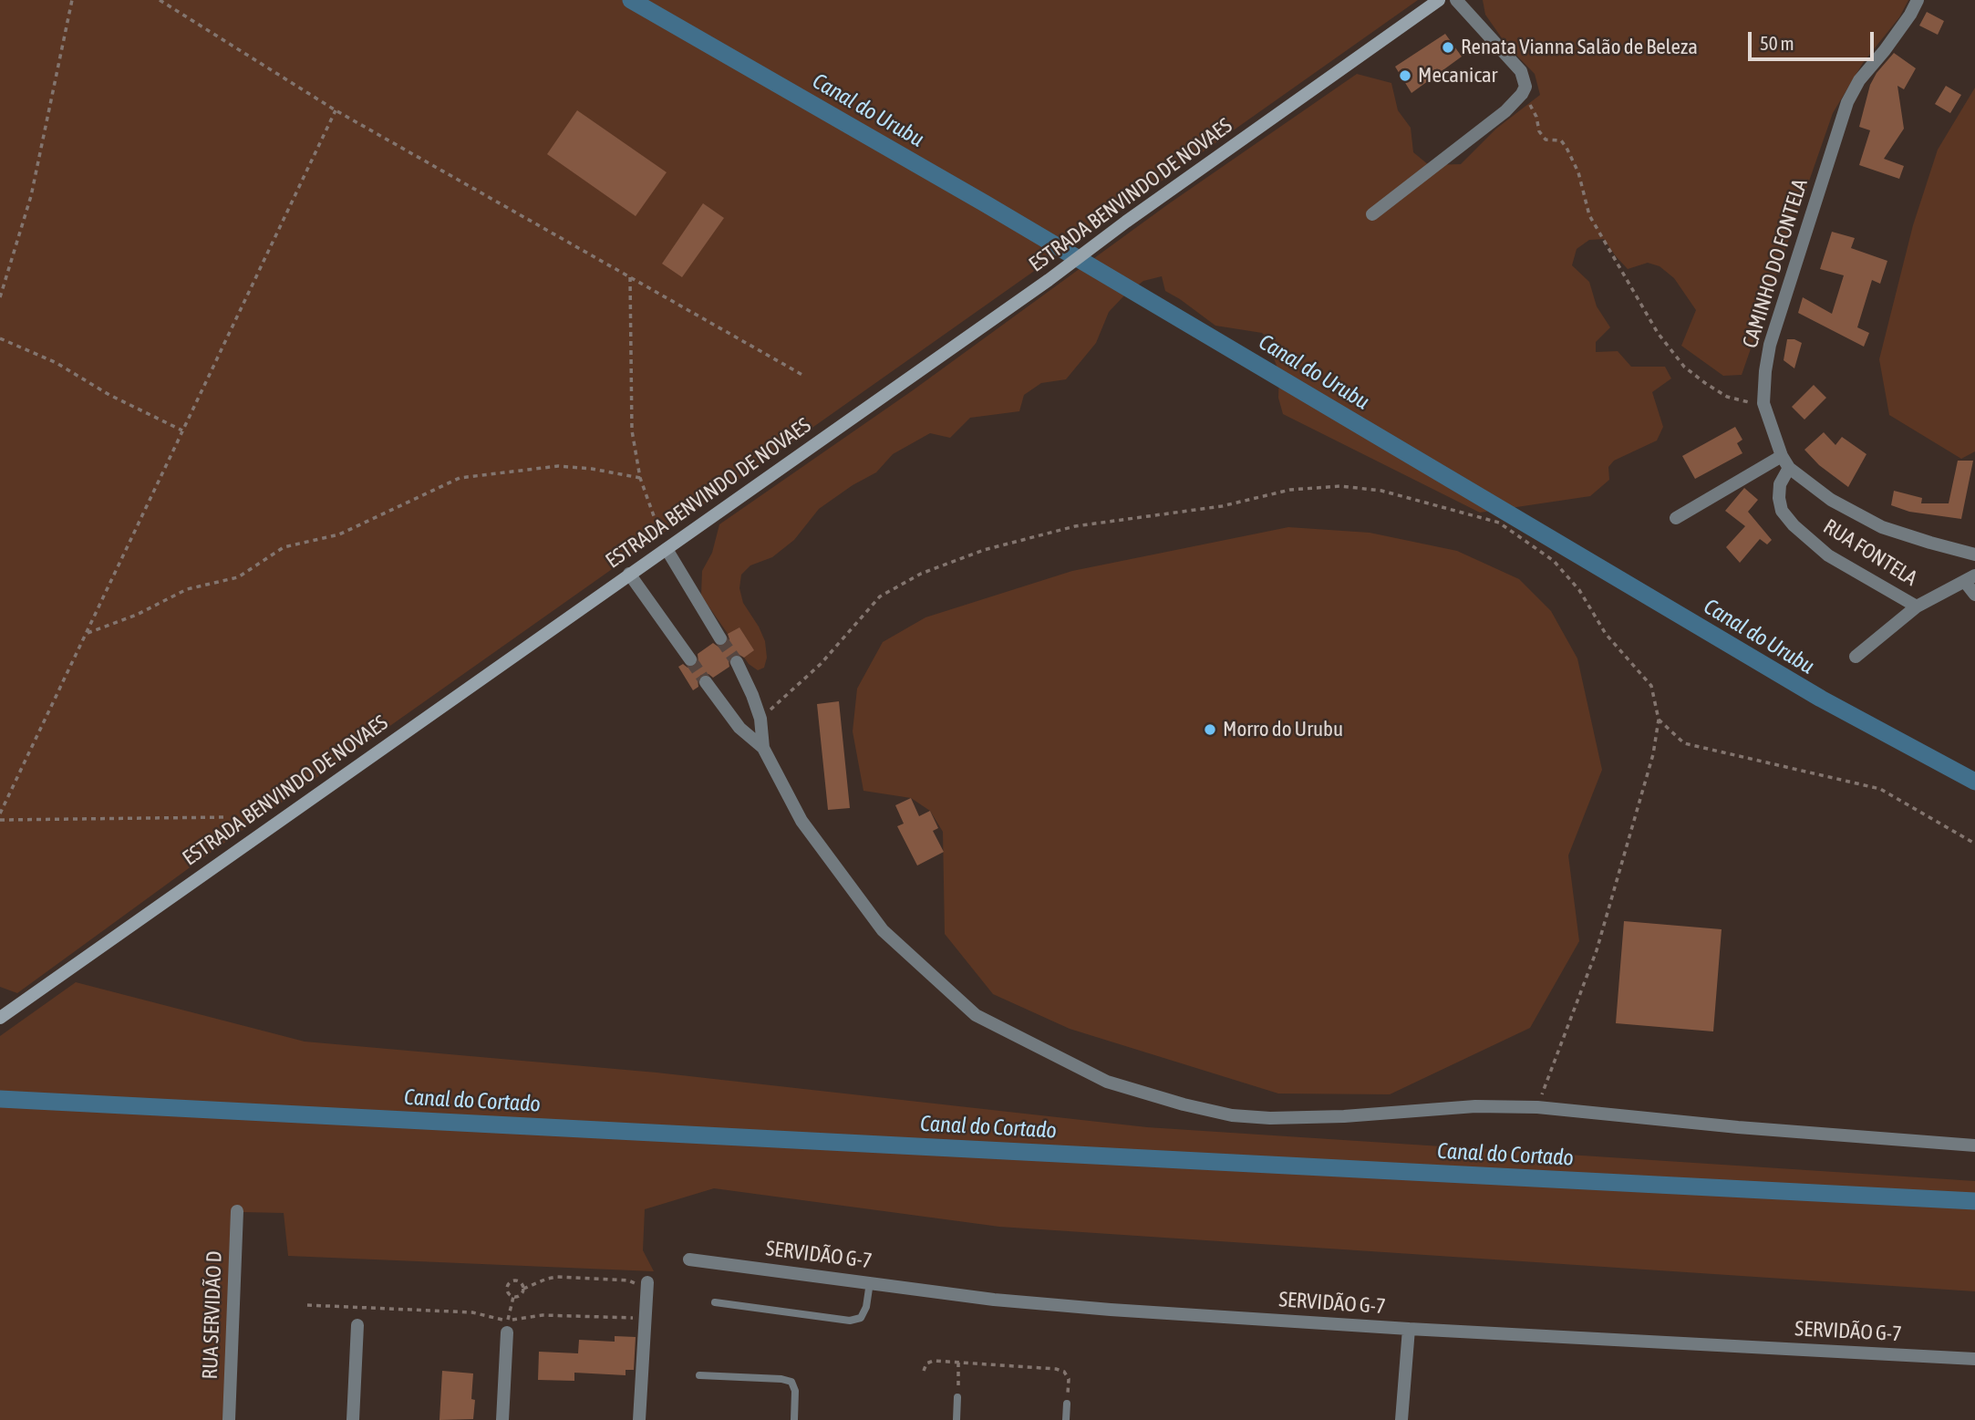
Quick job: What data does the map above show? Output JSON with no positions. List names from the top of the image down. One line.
{"streets":{"street":["ESTRADA BENVINDO DE NOVAES","CAMINHO DO FONTELA","RUA FONTELA","SERVIDÃO G-7","RUA SERVIDÃO D"]},"crossings":[["CAMINHO DO FONTELA","RUA FONTELA"]],"water":["Canal do Urubu","Canal do Cortado"],"places":["Renata Vianna Salão de Beleza","Mecanicar","Morro do Urubu"],"scale_bar":"50 m"}
